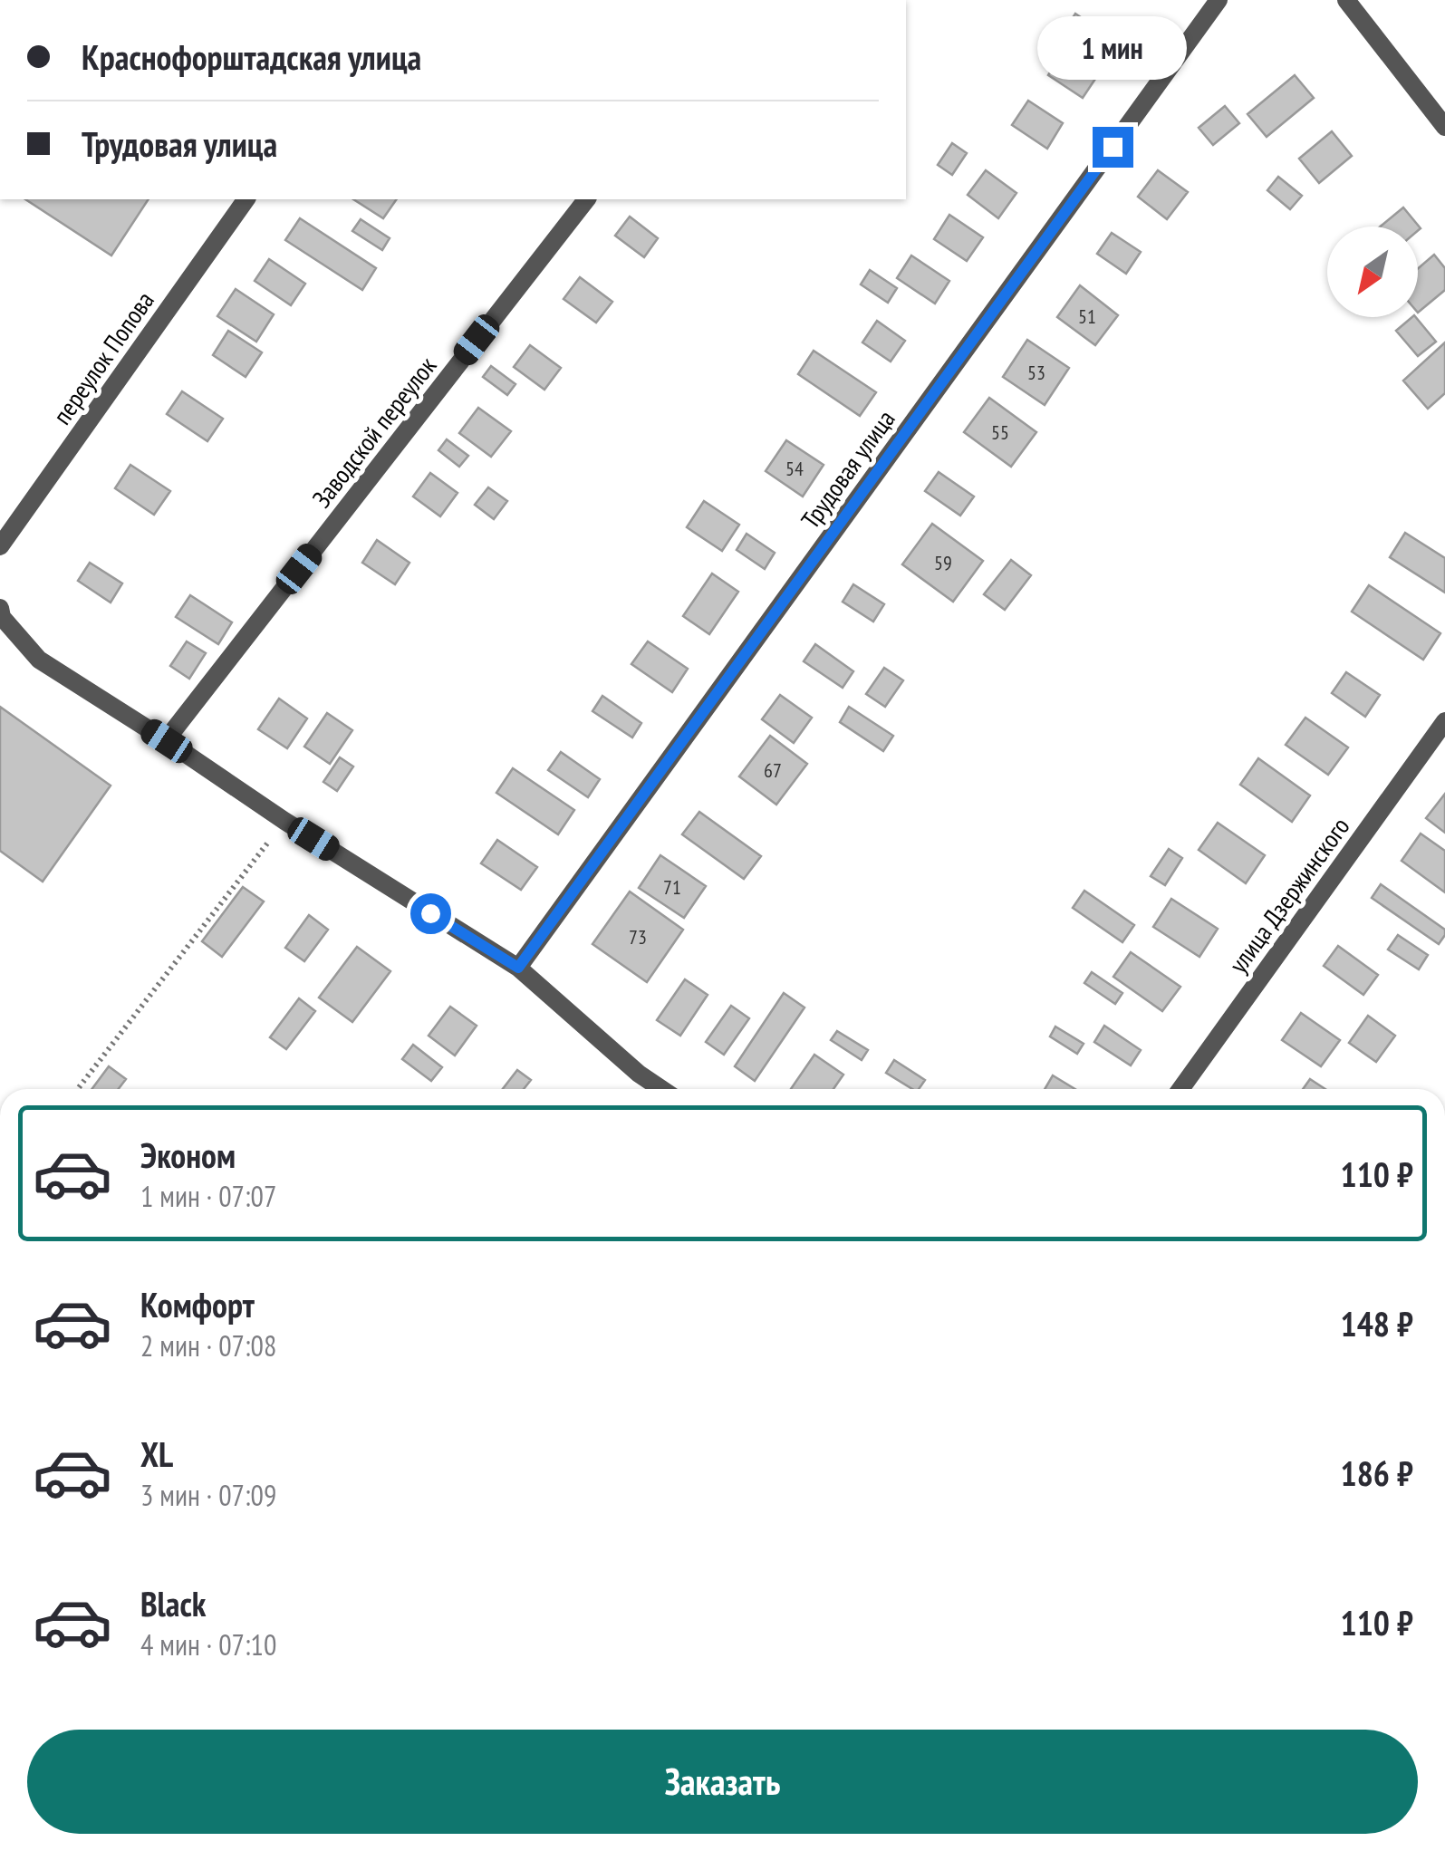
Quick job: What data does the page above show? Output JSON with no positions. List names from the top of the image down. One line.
{"streets":{"street":["переулок Попова","Заводской переулок","Трудовая улица","улица Дзержинского"]},"house_numbers":["51","53","55","54","59","67","71","73"],"north":"bottom left","page":{"banner":["Краснофорштадская улица","Трудовая улица"],"bubble":"1 мин","list":[{"name":"Эконом","note":"1 мин · 07:07","value":"110 ₽"},{"name":"Комфорт","note":"2 мин · 07:08","value":"148 ₽"},{"name":"XL","note":"3 мин · 07:09","value":"186 ₽"},{"name":"Black","note":"4 мин · 07:10","value":"110 ₽"}],"buttons":"Заказать"}}
